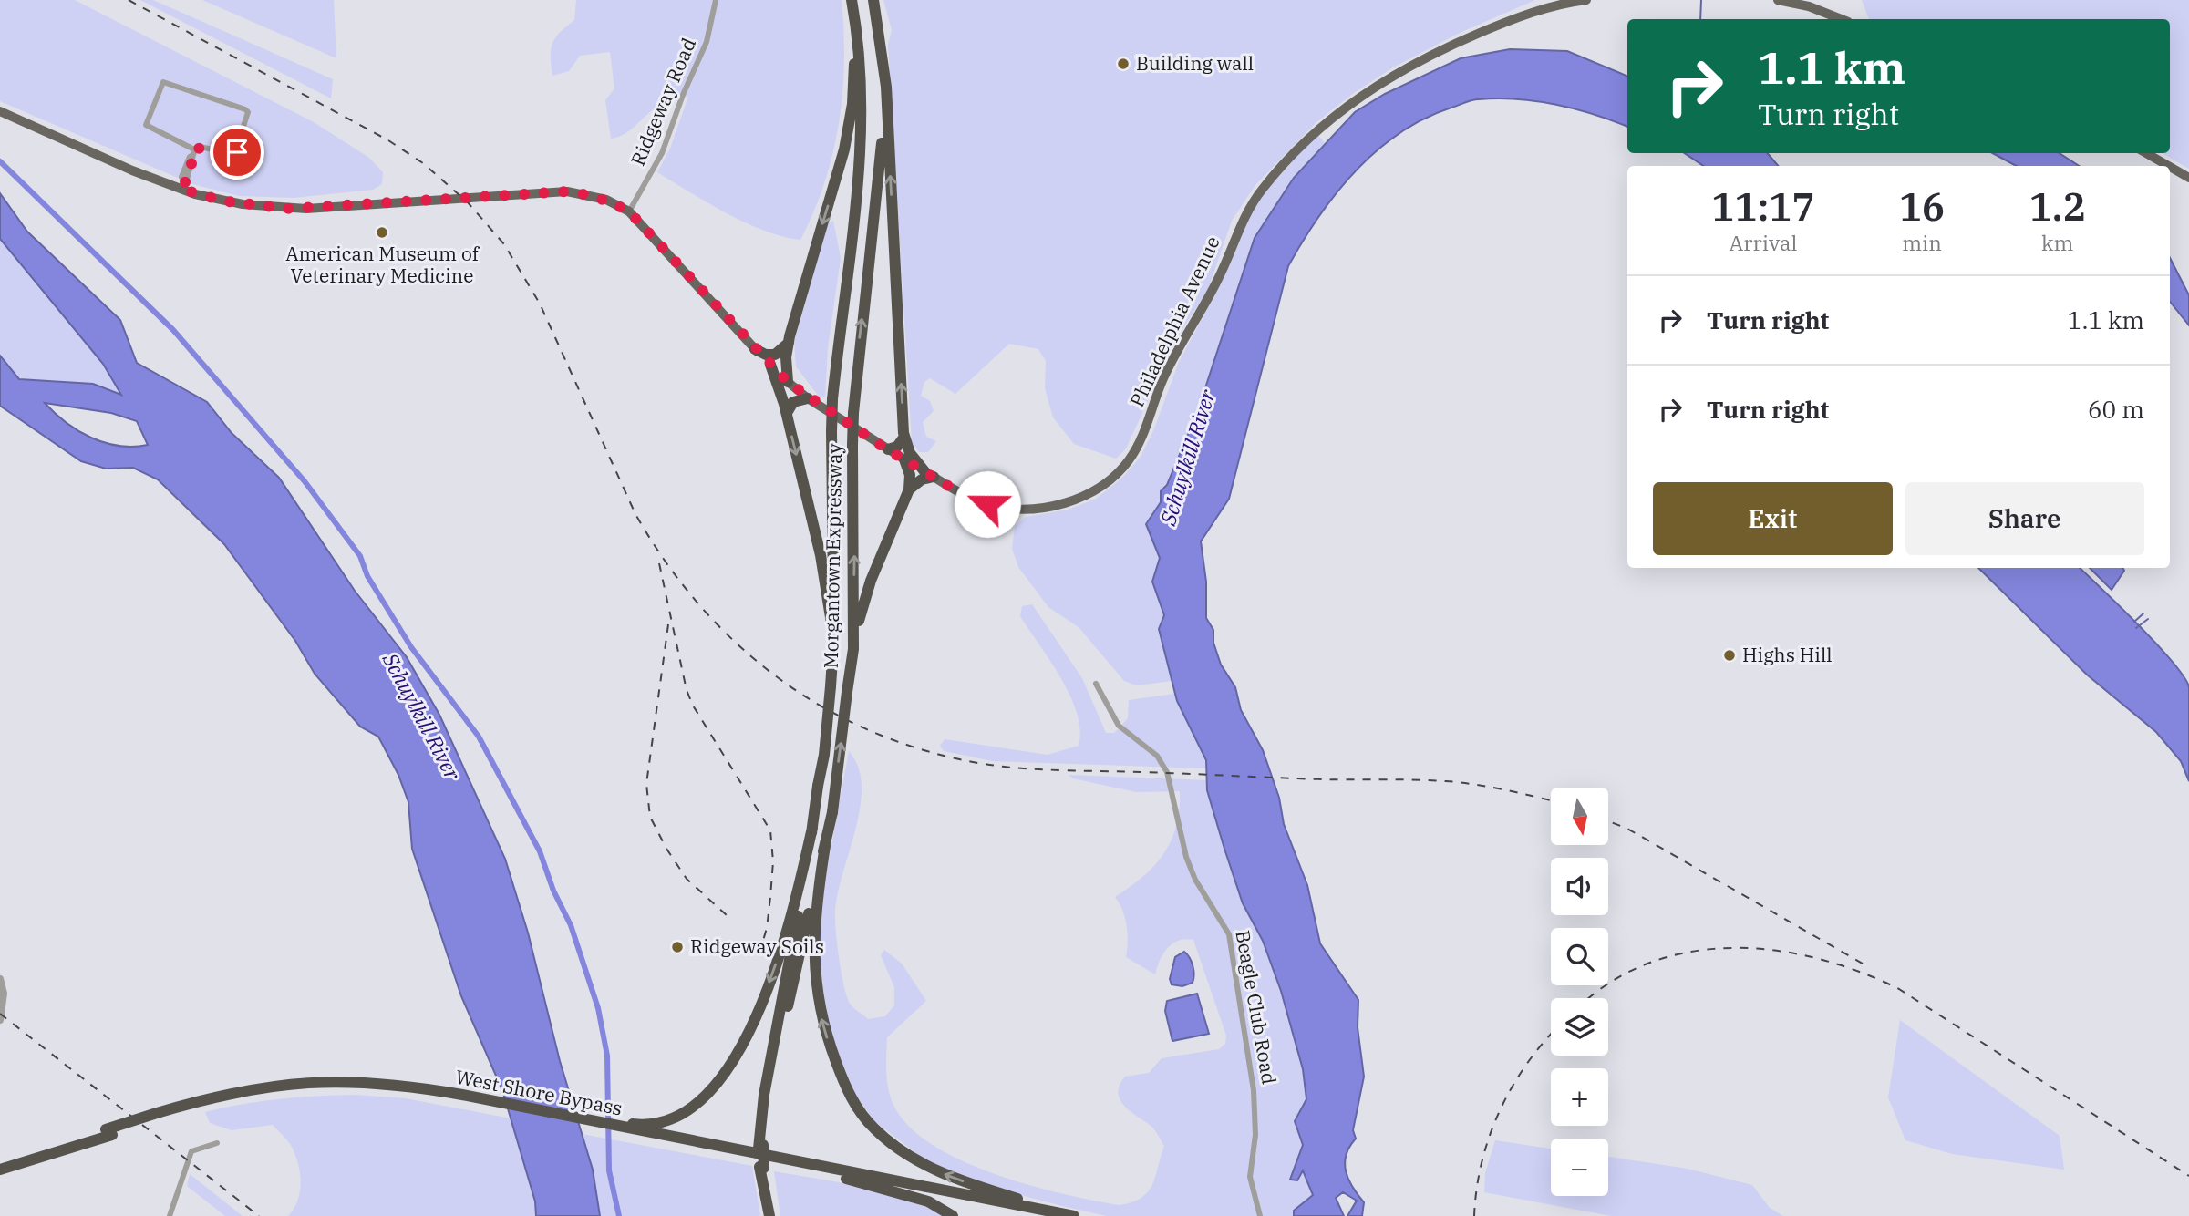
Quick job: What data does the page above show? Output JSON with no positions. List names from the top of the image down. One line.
{"streets":{"highway":["Morgantown Expressway","West Shore Bypass"],"main road":["Philadelphia Avenue"],"street":["Ridgeway Road","Beagle Club Road"]},"crossings":[["Ridgeway Road","Philadelphia Avenue"]],"water":["Schuylkill River"],"places":["Building wall","American Museum of Veterinary Medicine","Highs Hill","Ridgeway Soils"],"north":"bottom","page":{"turn":["1.1 km","Turn right"],"eta":["11:17","Arrival","16","min","1.2","km"],"list":[{"name":"Turn right","value":"1.1 km"},{"name":"Turn right","value":"60 m"}],"buttons":["Exit","Share"],"map_buttons":["+","−"]}}
